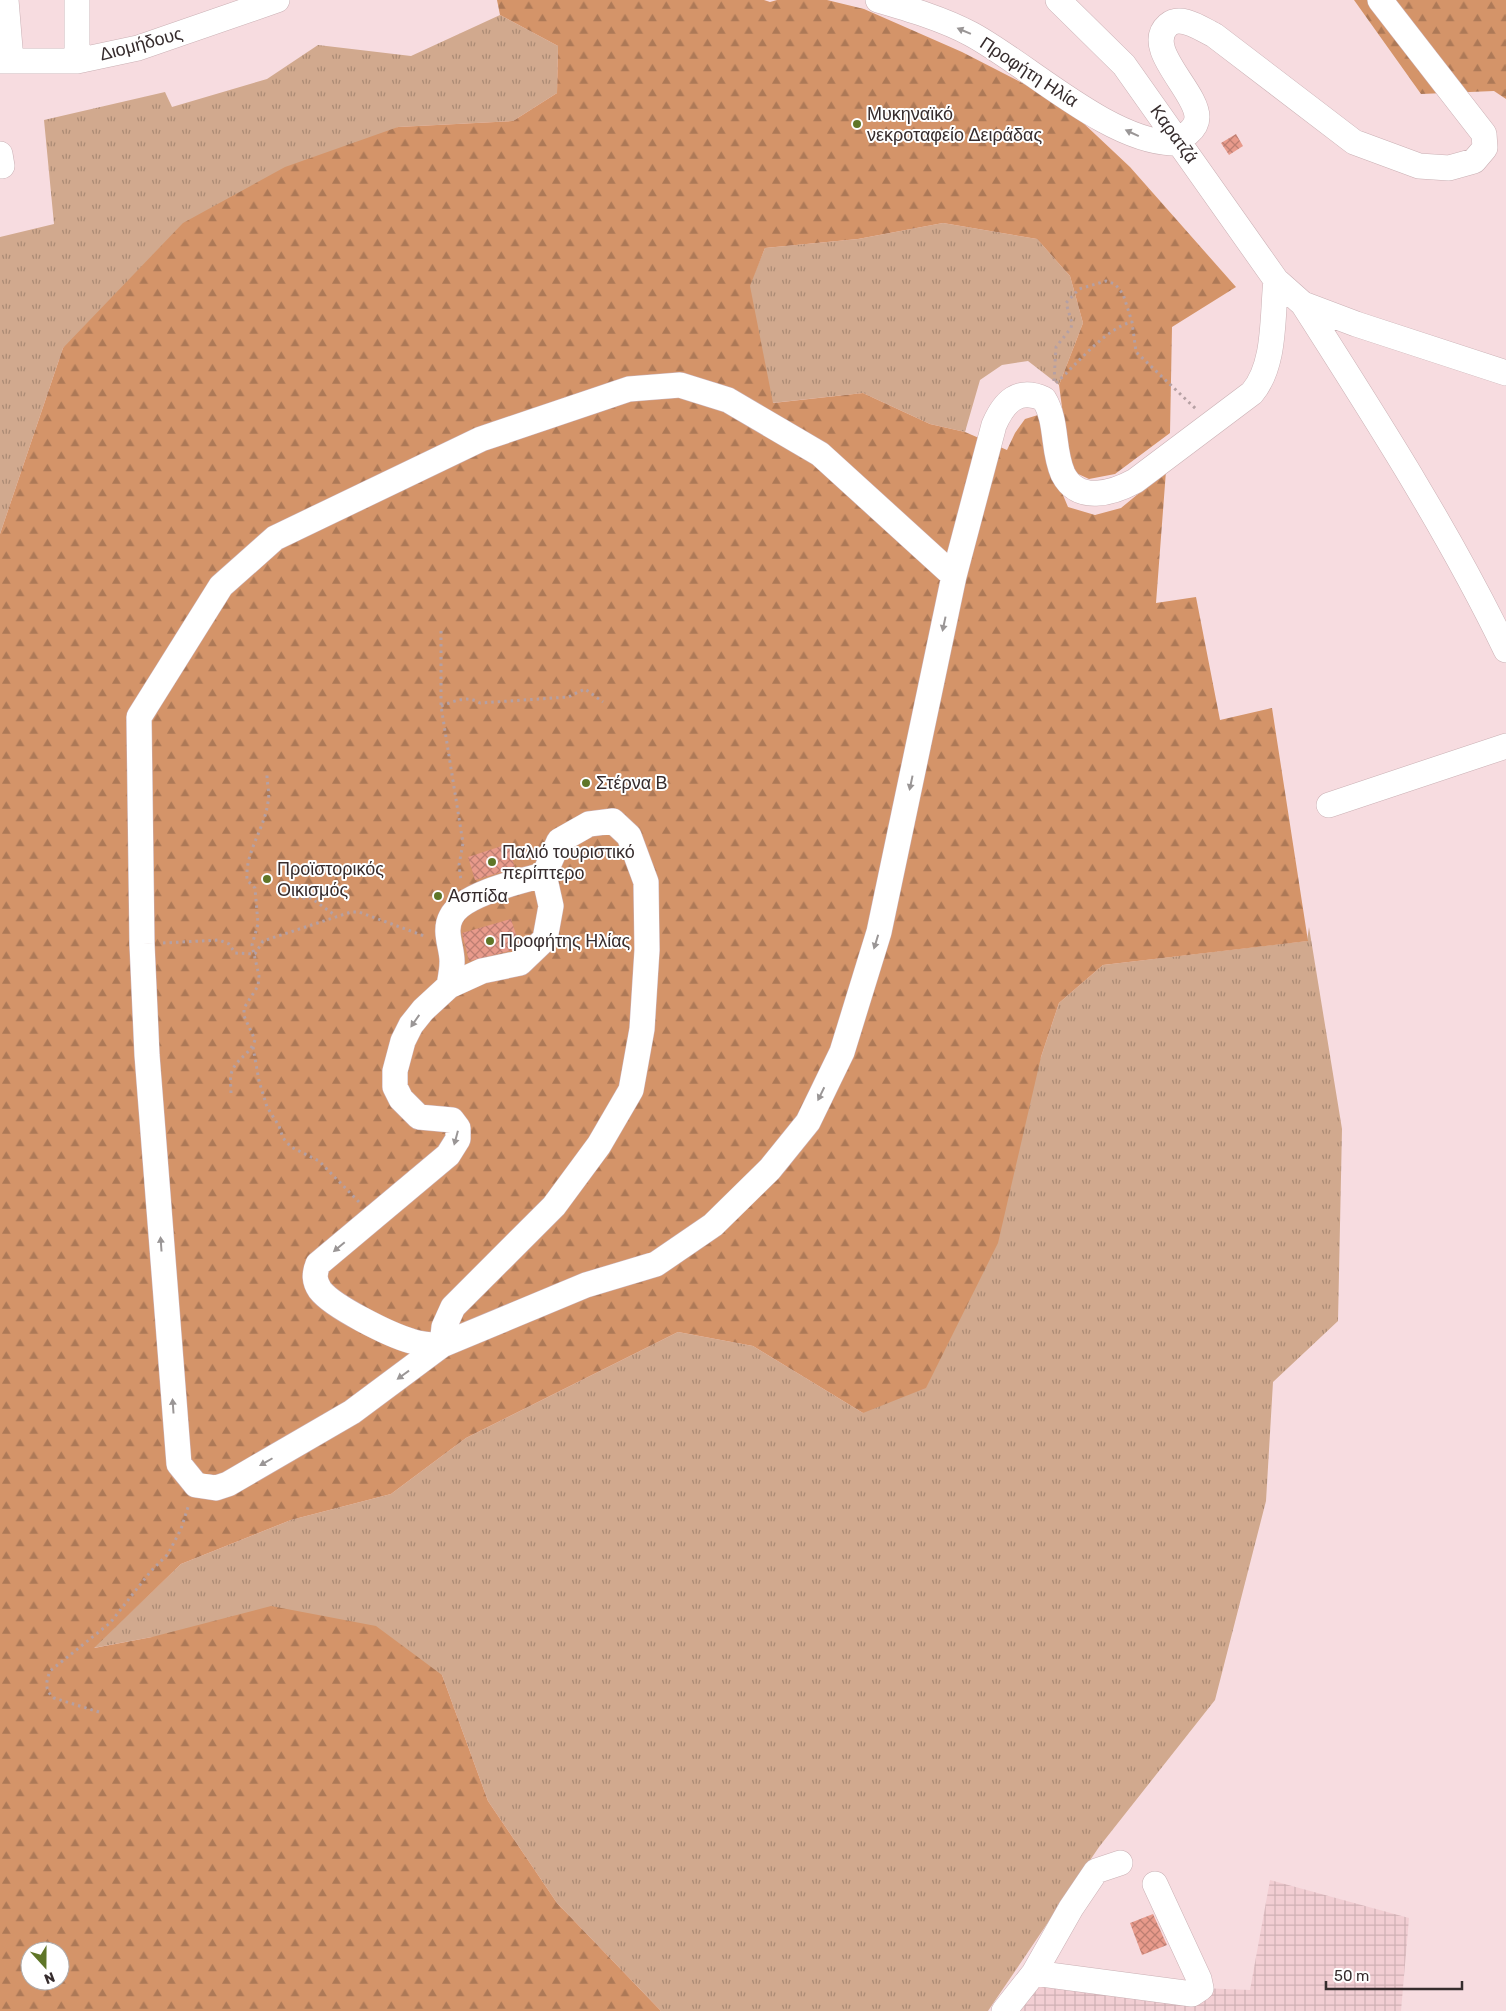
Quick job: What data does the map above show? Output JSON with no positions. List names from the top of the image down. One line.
{"streets":{"street":["Διομήδους","Προφήτη Ηλία","Καρατζά"]},"crossings":[["Προφήτη Ηλία","Καρατζά"]],"one_way":["Προφήτη Ηλία"],"places":["Μυκηναϊκό νεκροταφείο Δειράδας","Στέρνα Β","Παλιό τουριστικό περίπτερο","Προϊστορικός Οικισμός","Ασπίδα","Προφήτης Ηλίας"],"scale_bar":"50 m","north":"bottom"}
